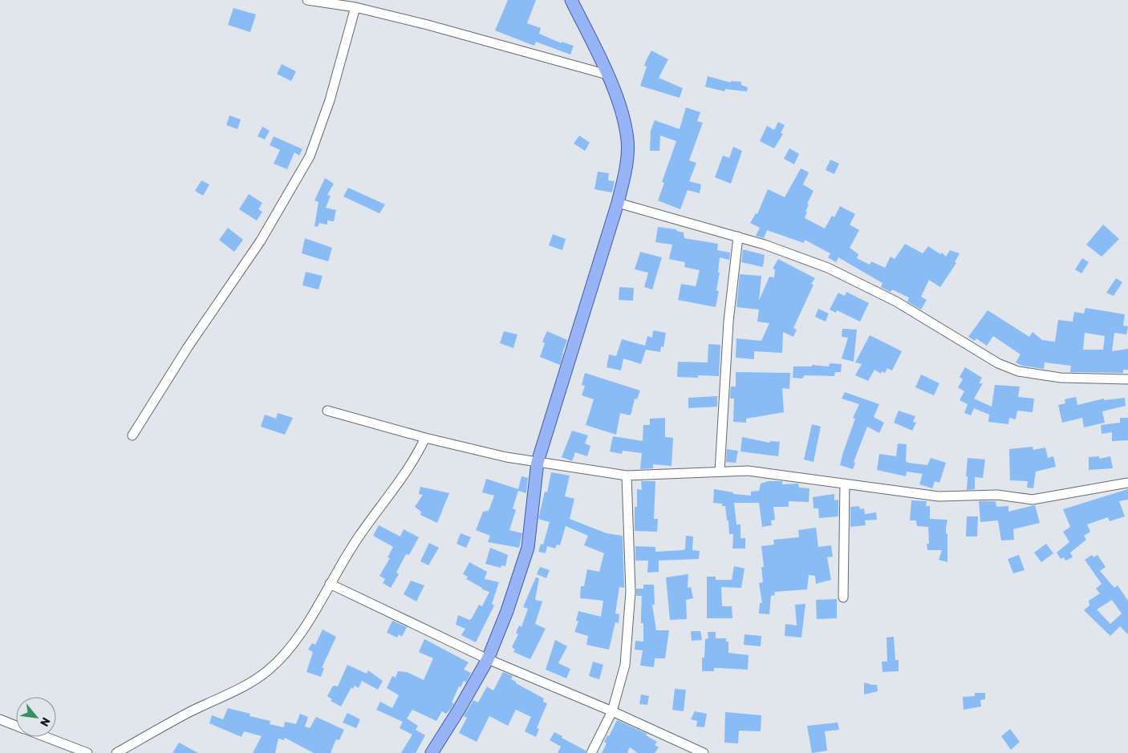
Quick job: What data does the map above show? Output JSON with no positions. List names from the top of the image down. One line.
{"north":"bottom right"}
